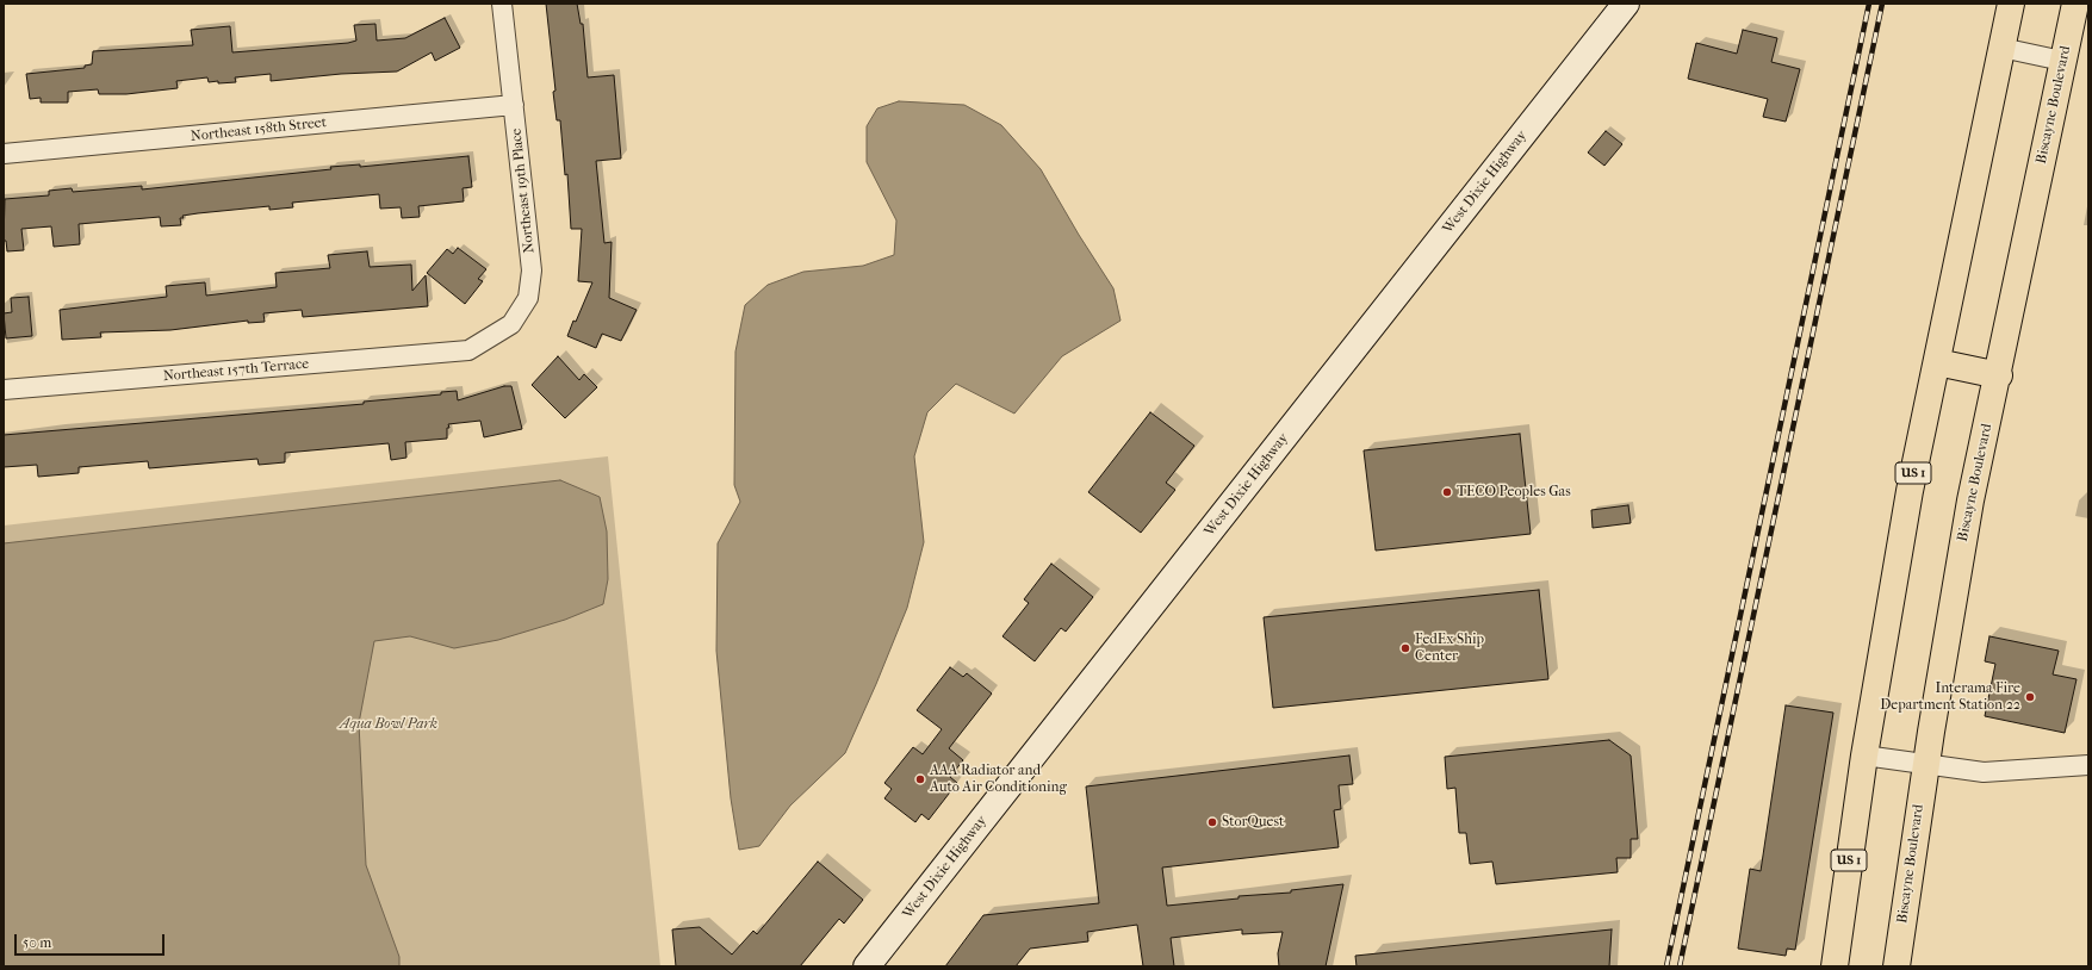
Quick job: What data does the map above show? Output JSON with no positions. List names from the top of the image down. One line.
{"streets":{"main road":["Biscayne Boulevard","West Dixie Highway","US 1"],"street":["Northeast 158th Street","Northeast 19th Place","Northeast 157th Terrace"]},"crossings":[["Northeast 158th Street","Northeast 19th Place"],["Northeast 19th Place","Northeast 157th Terrace"]],"parks":["Aqua Bowl Park"],"places":["TECO Peoples Gas","FedEx Ship Center","Interama Fire Department Station 22","AAA Radiator and Auto Air Conditioning","StorQuest"],"scale_bar":"50 m"}
